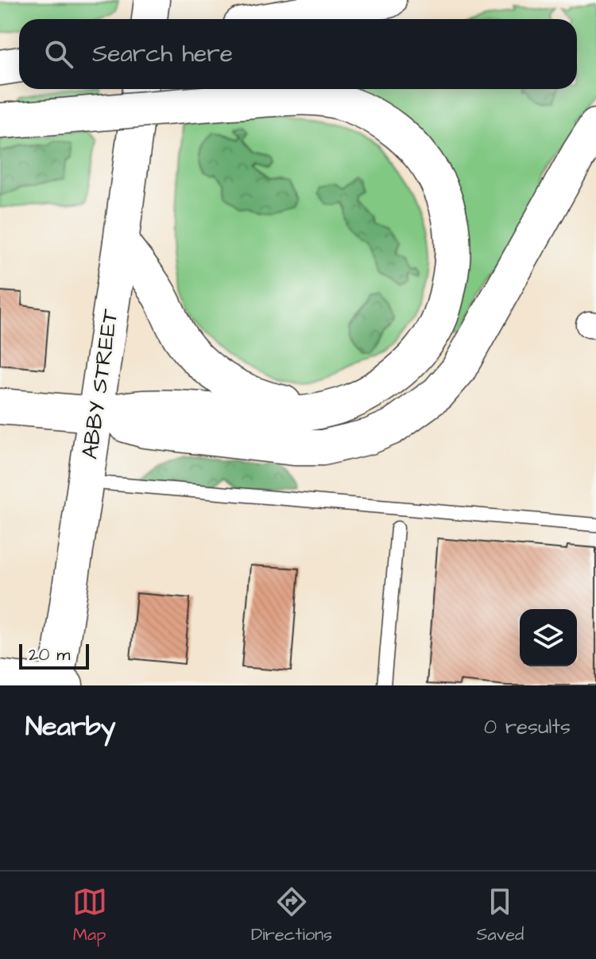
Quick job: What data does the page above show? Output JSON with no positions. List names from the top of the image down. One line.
{"streets":{"main road":["ABBY STREET"]},"scale_bar":"20 m","page":{"search":"Search here","scale":"20 m","heading":["Nearby","0 results"],"nav":["Map","Directions","Saved"]}}
